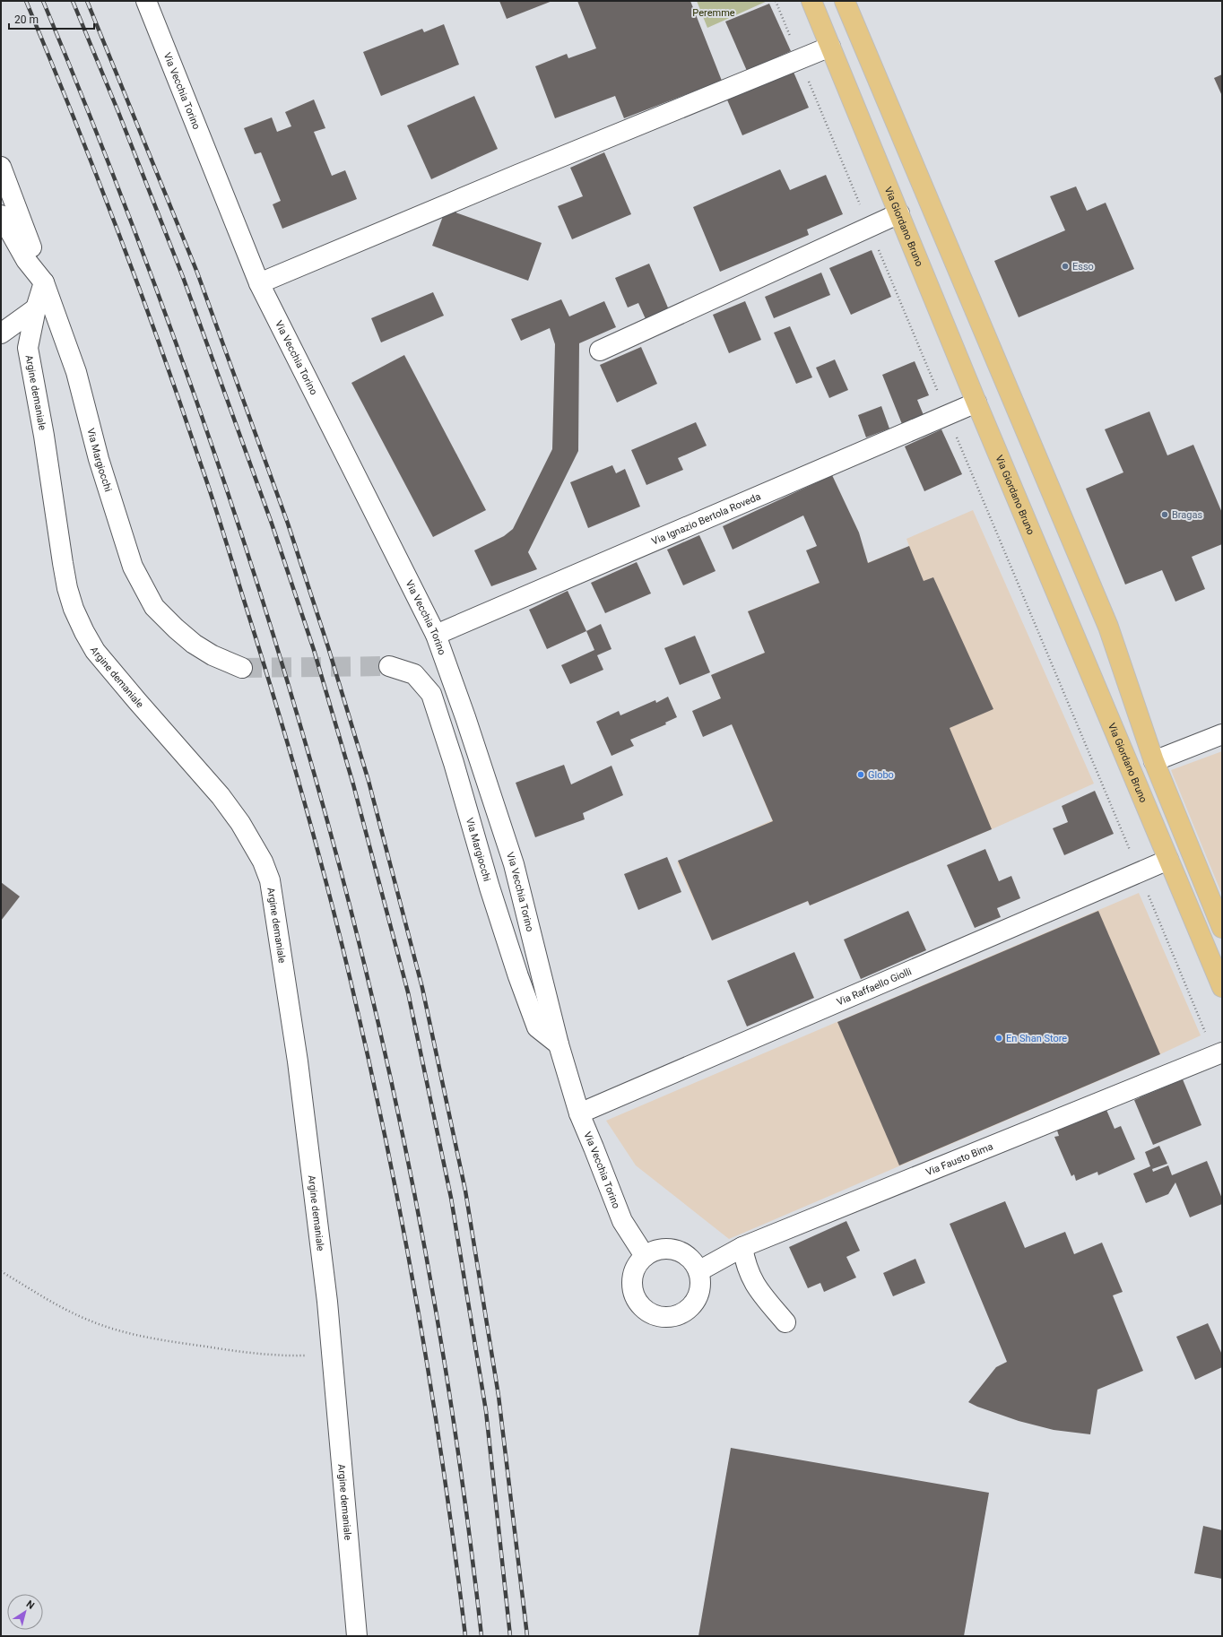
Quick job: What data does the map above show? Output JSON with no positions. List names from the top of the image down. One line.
{"streets":{"main road":["Via Giordano Bruno"],"street":["Via Vecchia Torino","Argine demaniale","Via Margiocchi","Via Ignazio Bertola Roveda","Via Raffaello Giolli","Via Fausto Bima"]},"crossings":[["Via Vecchia Torino","Via Margiocchi"],["Via Vecchia Torino","Via Ignazio Bertola Roveda"],["Via Vecchia Torino","Via Raffaello Giolli"],["Via Vecchia Torino","Via Fausto Bima"],["Via Giordano Bruno","Via Ignazio Bertola Roveda"],["Via Giordano Bruno","Via Raffaello Giolli"],["Argine demaniale","Via Margiocchi"]],"parks":["Peremme"],"places":["Esso","Bragas","Globo","En Shan Store"],"scale_bar":"20 m","north":"top right"}
